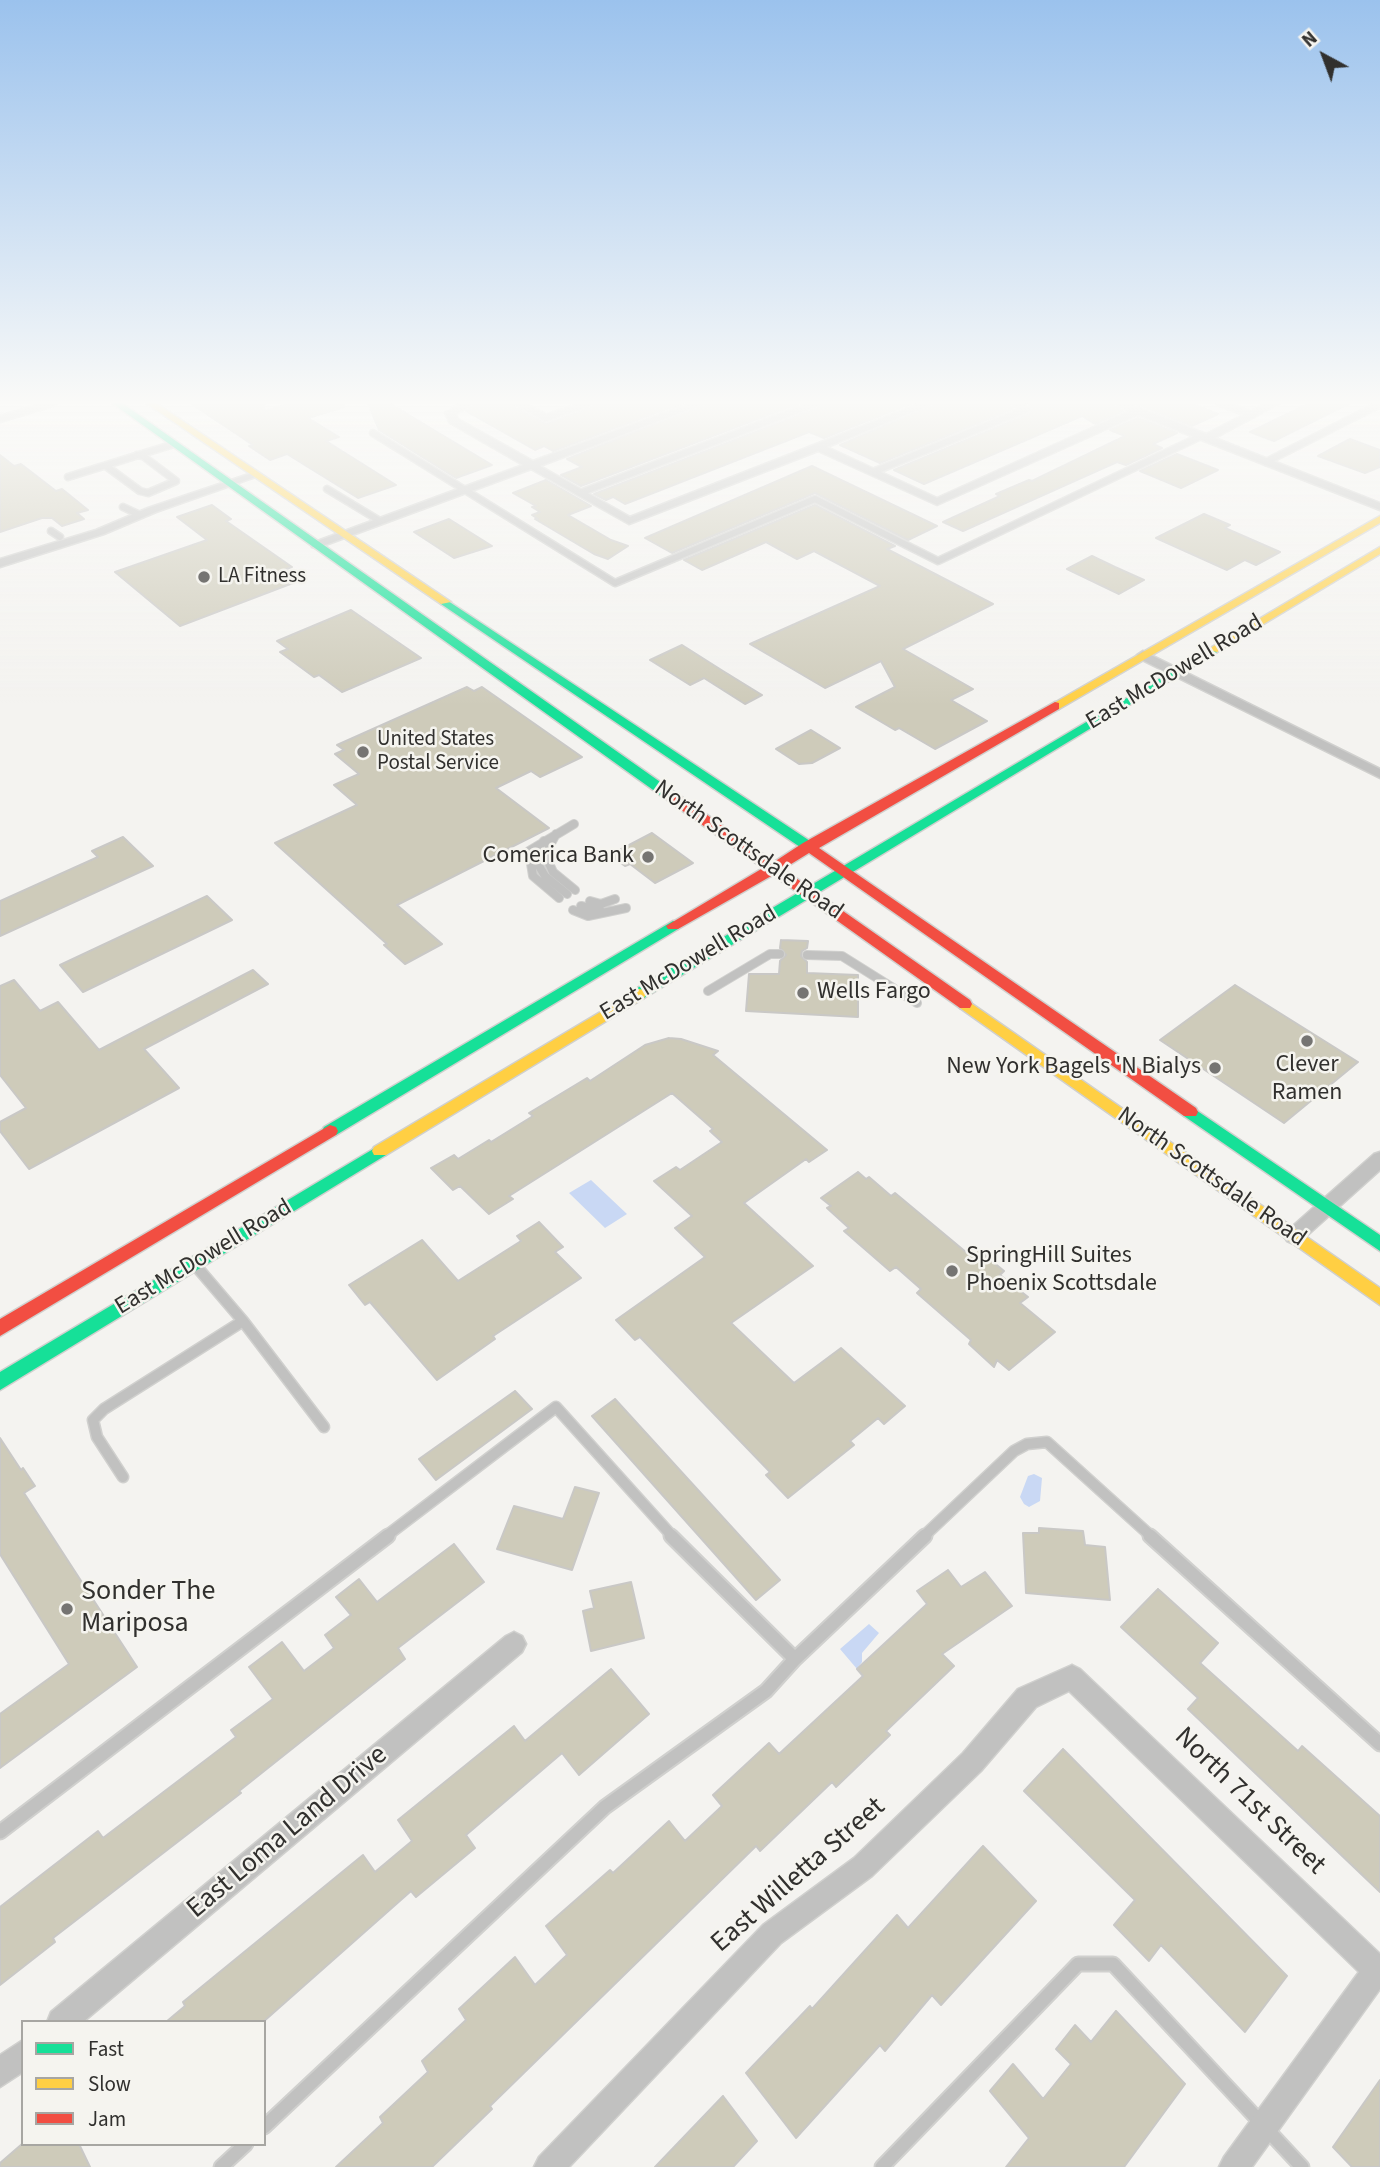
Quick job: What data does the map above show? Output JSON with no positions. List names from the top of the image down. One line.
{"streets":{"main road":["East McDowell Road","North Scottsdale Road"],"street":["North 71st Street","East Loma Land Drive","East Willetta Street"]},"crossings":[["East McDowell Road","North Scottsdale Road"],["North 71st Street","East Willetta Street"]],"places":["LA Fitness","United States Postal Service","Comerica Bank","Wells Fargo","Clever Ramen","New York Bagels 'N Bialys","SpringHill Suites Phoenix Scottsdale","Sonder The Mariposa"],"legend":["Fast","Slow","Jam"],"north":"top left"}
